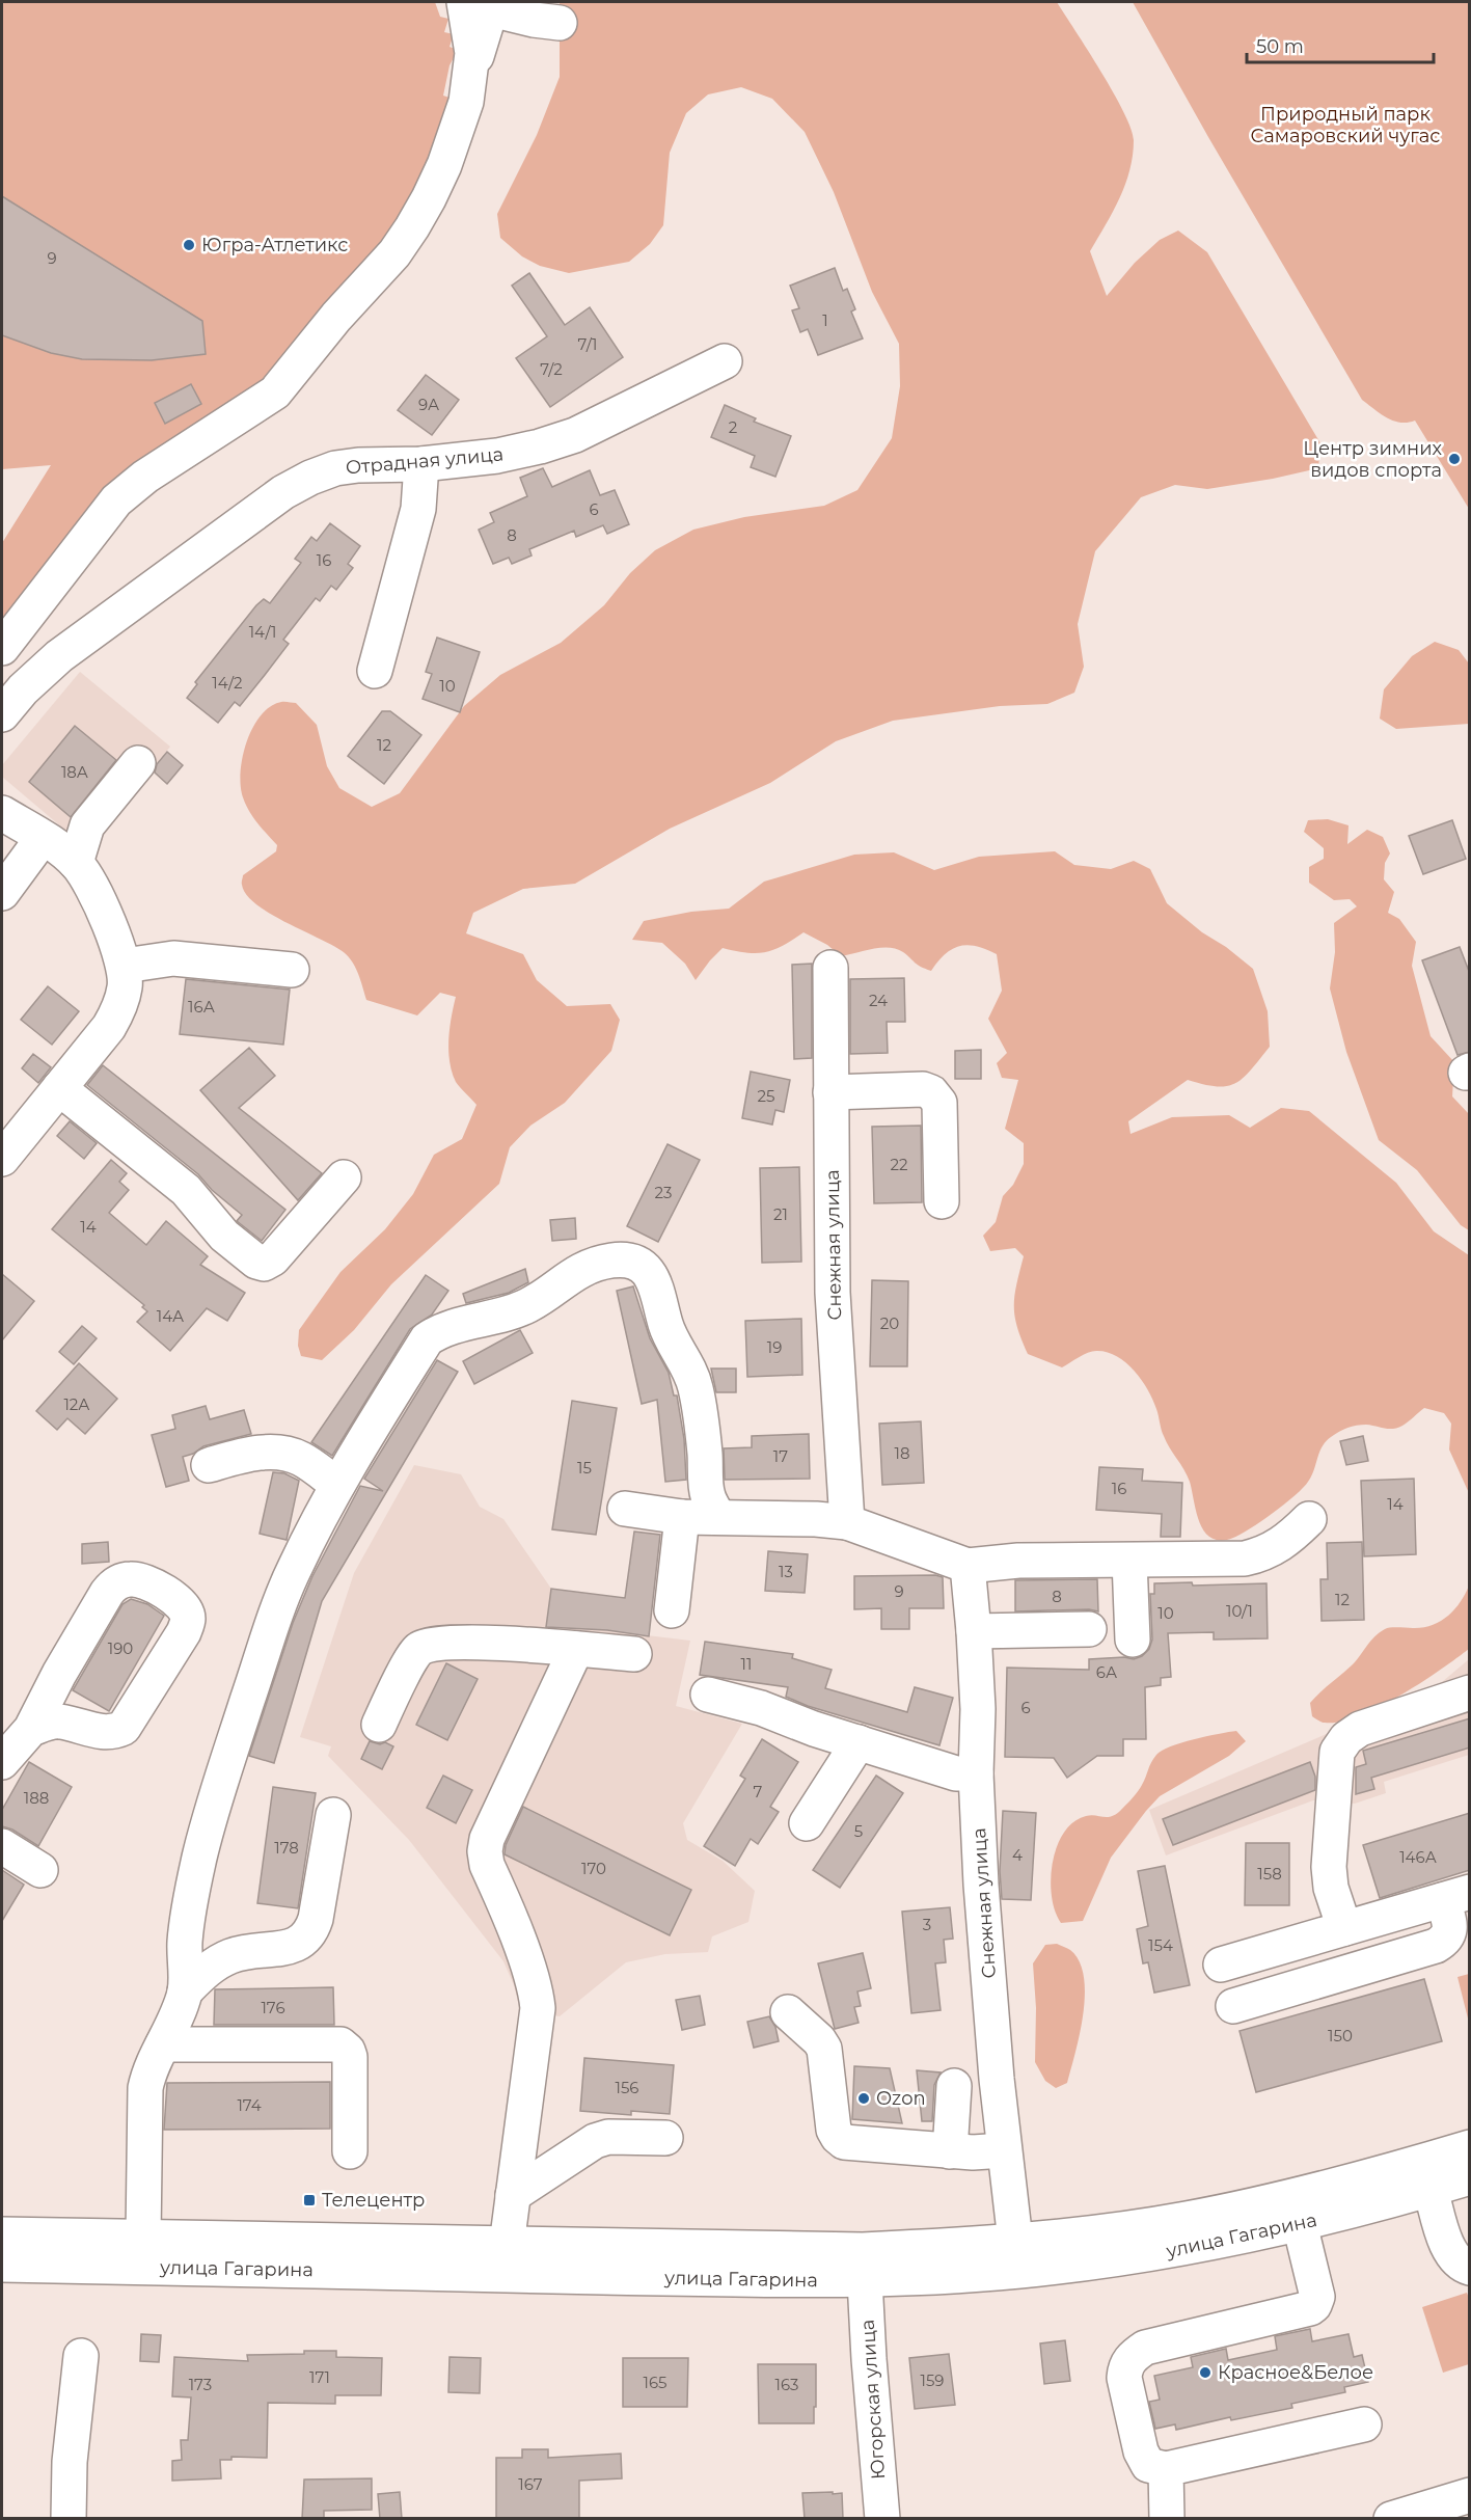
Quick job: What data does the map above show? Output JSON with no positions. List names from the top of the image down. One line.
{"streets":{"street":["Отрадная улица","Снежная улица","улица Гагарина","Югорская улица"]},"crossings":[["Снежная улица","улица Гагарина"],["улица Гагарина","Югорская улица"]],"parks":["Природный парк Самаровский чугас"],"places":{"other":["Югра-Атлетикс","Центр зимних видов спорта","Ozon","Красное&Белое"],"transit":["Телецентр"]},"house_numbers":["9","1","7/1","7/2","9А","2","6","8","16","14/1","14/2","10","12","18А","24","16А","25","22","23","21","14","14А","20","19","12А","18","17","15","16","14","13","9","8","12","10/1","10","190","11","6А","6","7","188","5","178","4","146А","170","158","3","154","176","150","156","174","171","159","165","173","163","167"],"scale_bar":"50 m"}
